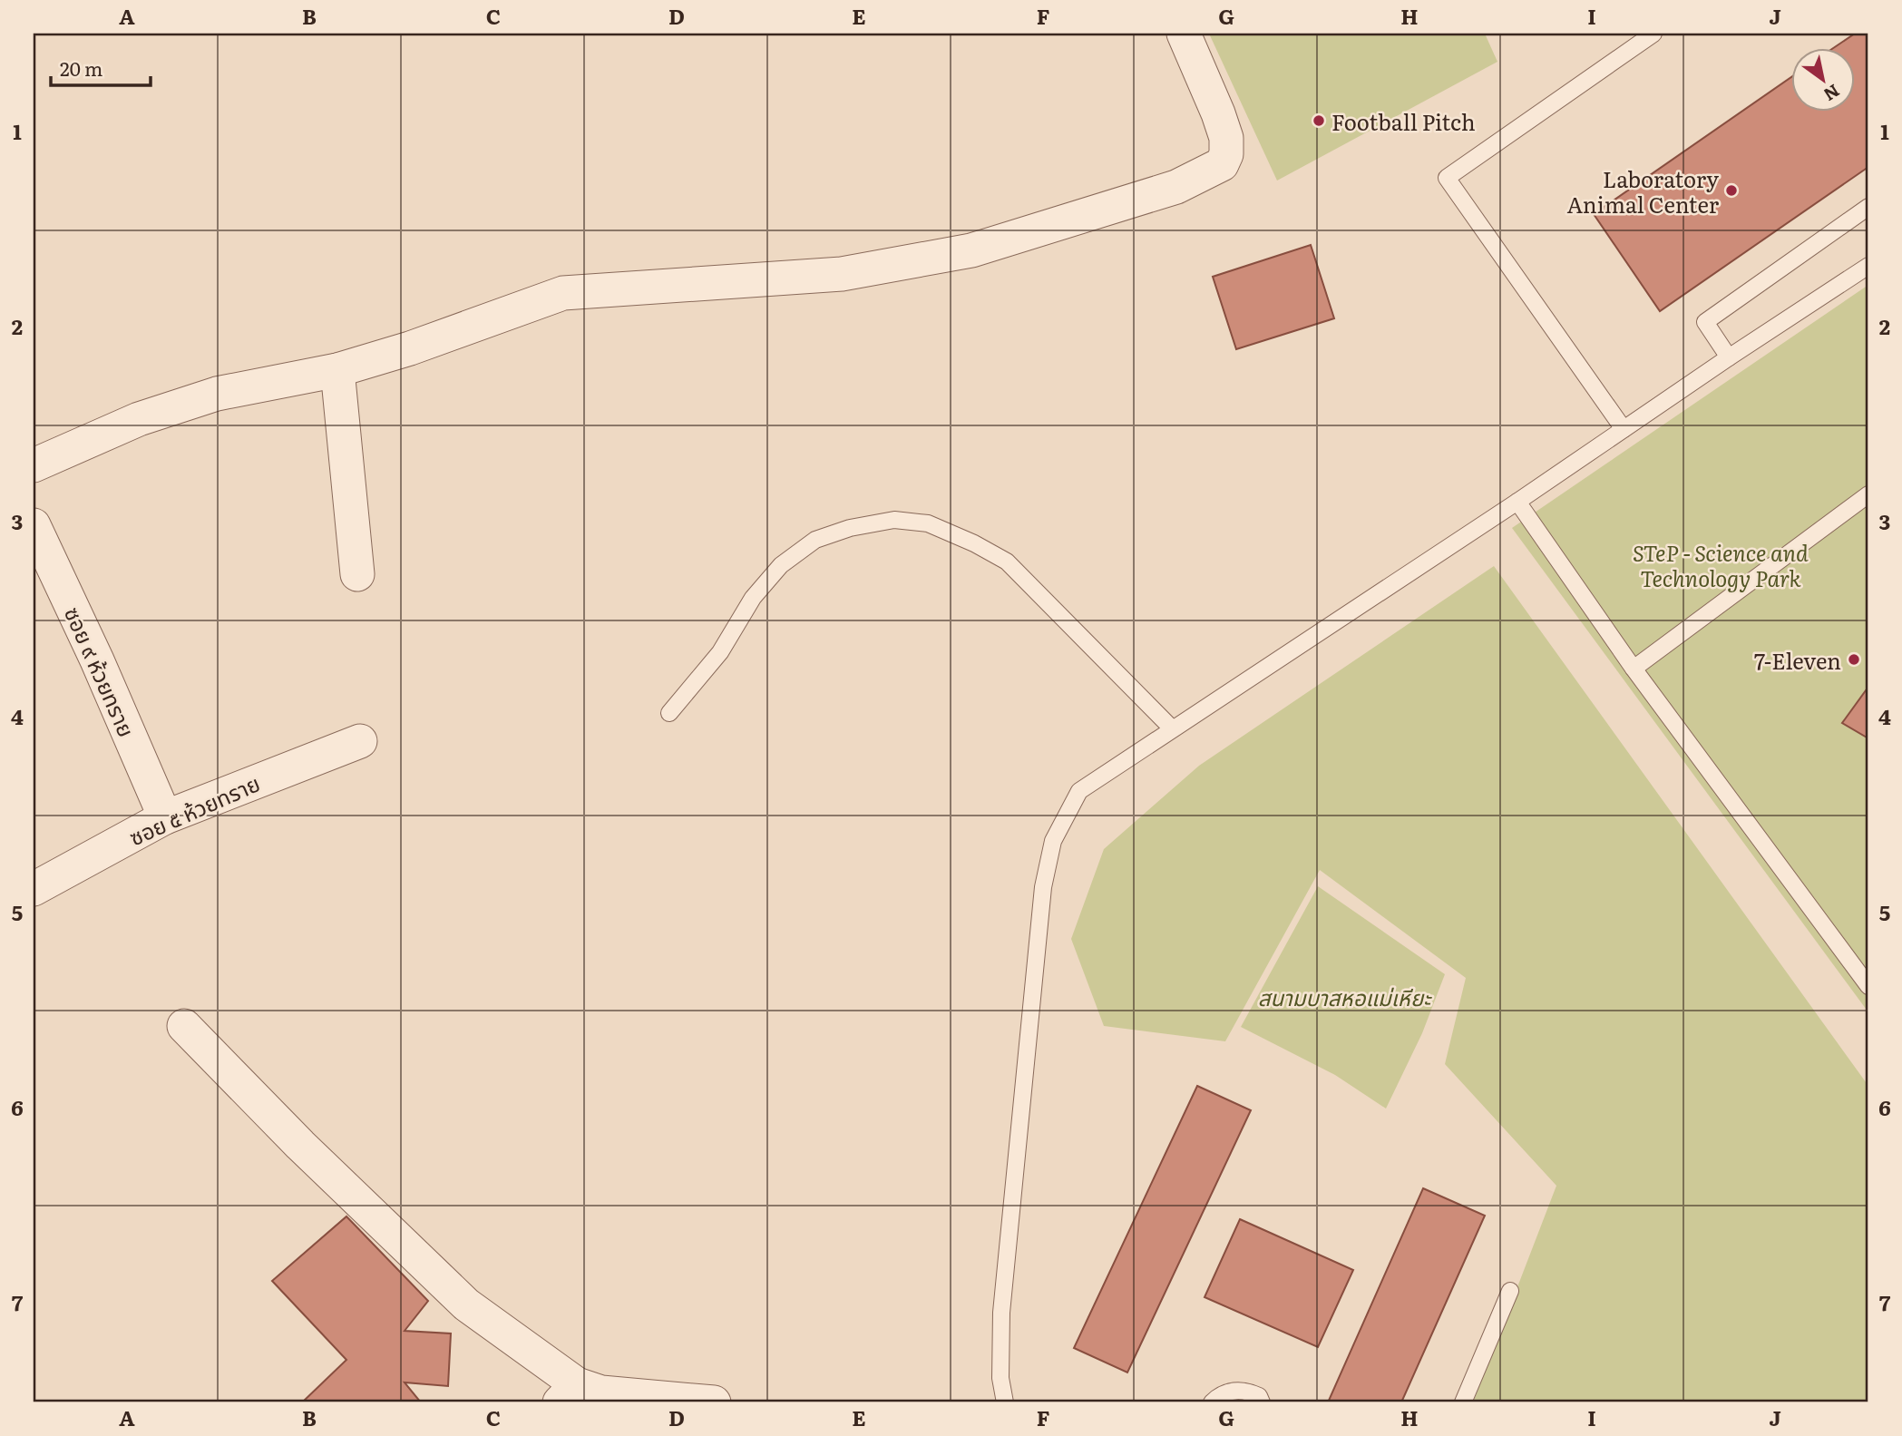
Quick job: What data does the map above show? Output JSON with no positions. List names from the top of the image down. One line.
{"streets":{"street":["ซอย ๙ ห้วยทราย","ซอย ๕ ห้วยทราย"]},"crossings":[["ซอย ๙ ห้วยทราย","ซอย ๕ ห้วยทราย"]],"parks":["STeP - Science and Technology Park","สนามบาสหอแม่เหียะ"],"places":["Football Pitch","Laboratory Animal Center","7-Eleven"],"scale_bar":"20 m","north":"bottom right","grid":{"columns":["A","B","C","D","E","F","G","H","I","J"],"rows":["1","2","3","4","5","6","7"]}}
